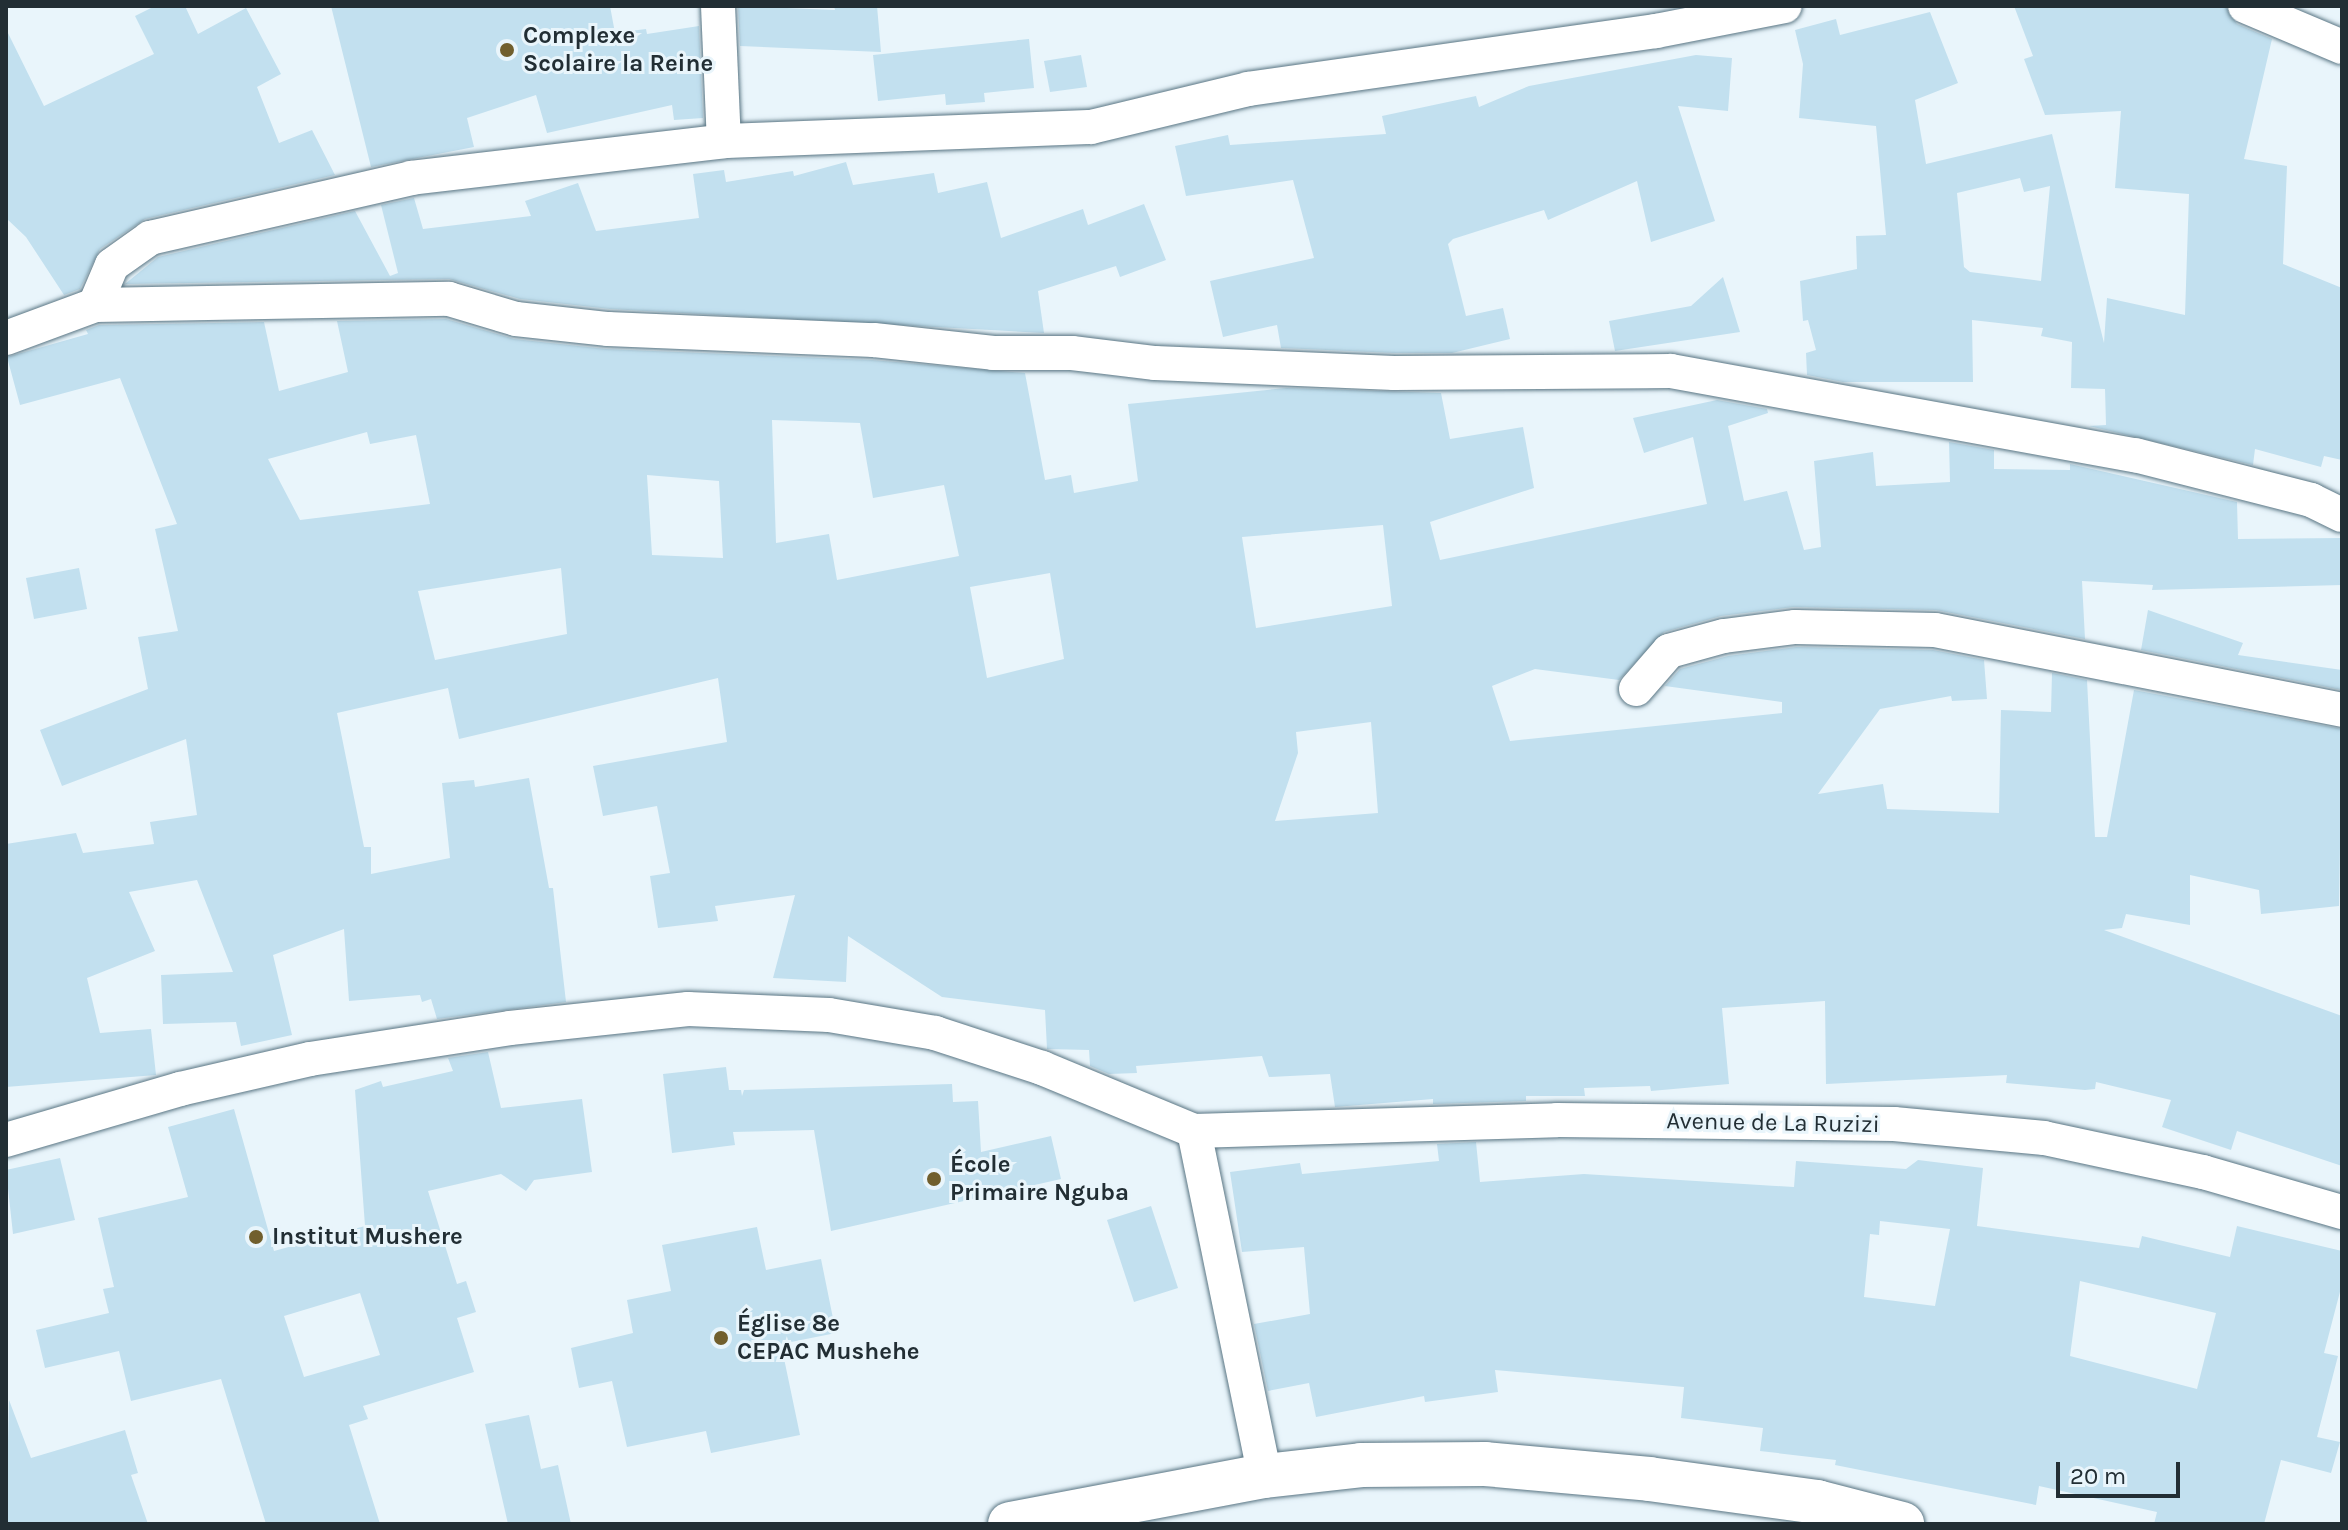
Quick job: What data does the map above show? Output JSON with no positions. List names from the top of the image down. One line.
{"streets":{"street":["Avenue de La Ruzizi"]},"places":["Complexe Scolaire la Reine","École Primaire Nguba","Institut Mushere","Église 8e CEPAC Mushehe"],"scale_bar":"20 m"}
